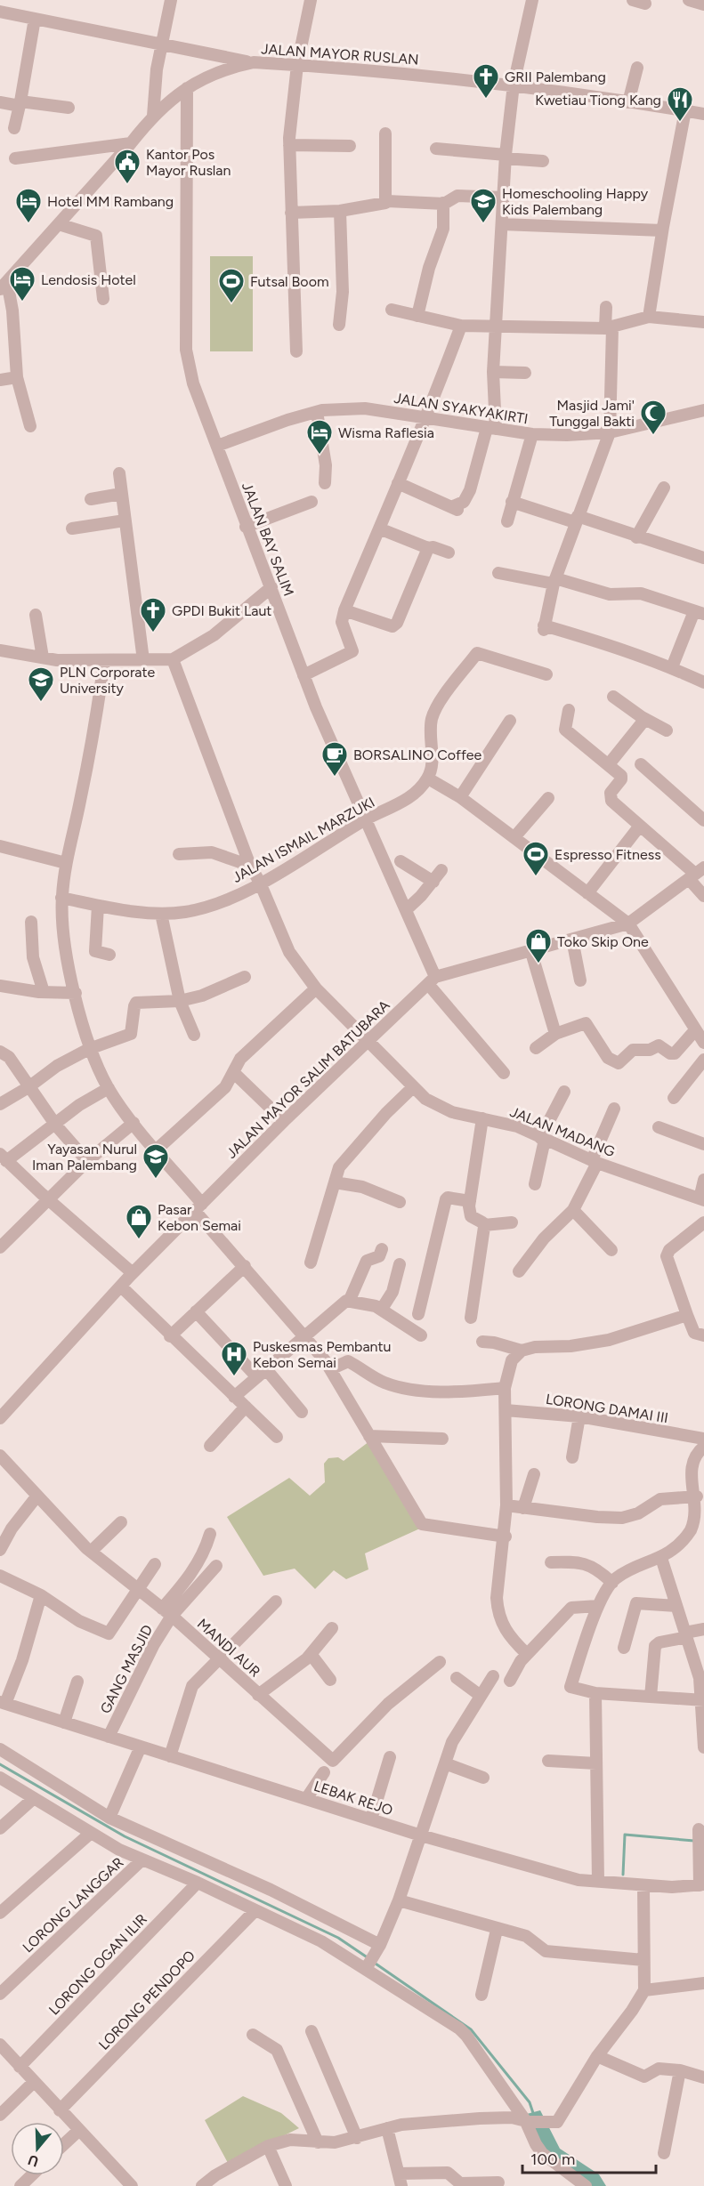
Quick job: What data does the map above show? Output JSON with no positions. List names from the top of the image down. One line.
{"streets":{"street":["JALAN MAYOR RUSLAN","JALAN SYAKYAKIRTI","JALAN BAY SALIM","JALAN ISMAIL MARZUKI","JALAN MAYOR SALIM BATUBARA","JALAN MADANG","LORONG DAMAI III","MANDI AUR","GANG MASJID","LEBAK REJO","LORONG LANGGAR","LORONG OGAN ILIR","LORONG PENDOPO"]},"crossings":[["JALAN MAYOR RUSLAN","JALAN BAY SALIM"],["JALAN SYAKYAKIRTI","JALAN BAY SALIM"],["JALAN BAY SALIM","JALAN ISMAIL MARZUKI"],["JALAN BAY SALIM","JALAN MAYOR SALIM BATUBARA"],["JALAN ISMAIL MARZUKI","JALAN MADANG"],["JALAN MAYOR SALIM BATUBARA","JALAN MADANG"],["MANDI AUR","GANG MASJID"],["GANG MASJID","LEBAK REJO"]],"places":{"church":["GRII Palembang","GPDI Bukit Laut"],"restaurant":["Kwetiau Tiong Kang"],"public building":["Kantor Pos Mayor Ruslan"],"hotel":["Hotel MM Rambang","Lendosis Hotel","Wisma Raflesia"],"school or university":["Homeschooling Happy Kids Palembang","PLN Corporate University","Yayasan Nurul Iman Palembang"],"sports":["Futsal Boom","Espresso Fitness"],"mosque":["Masjid Jami' Tunggal Bakti"],"cafe":["BORSALINO Coffee"],"shop":["Toko Skip One","Pasar Kebon Semai"],"hospital":["Puskesmas Pembantu Kebon Semai"]},"scale_bar":"100 m","north":"bottom"}
